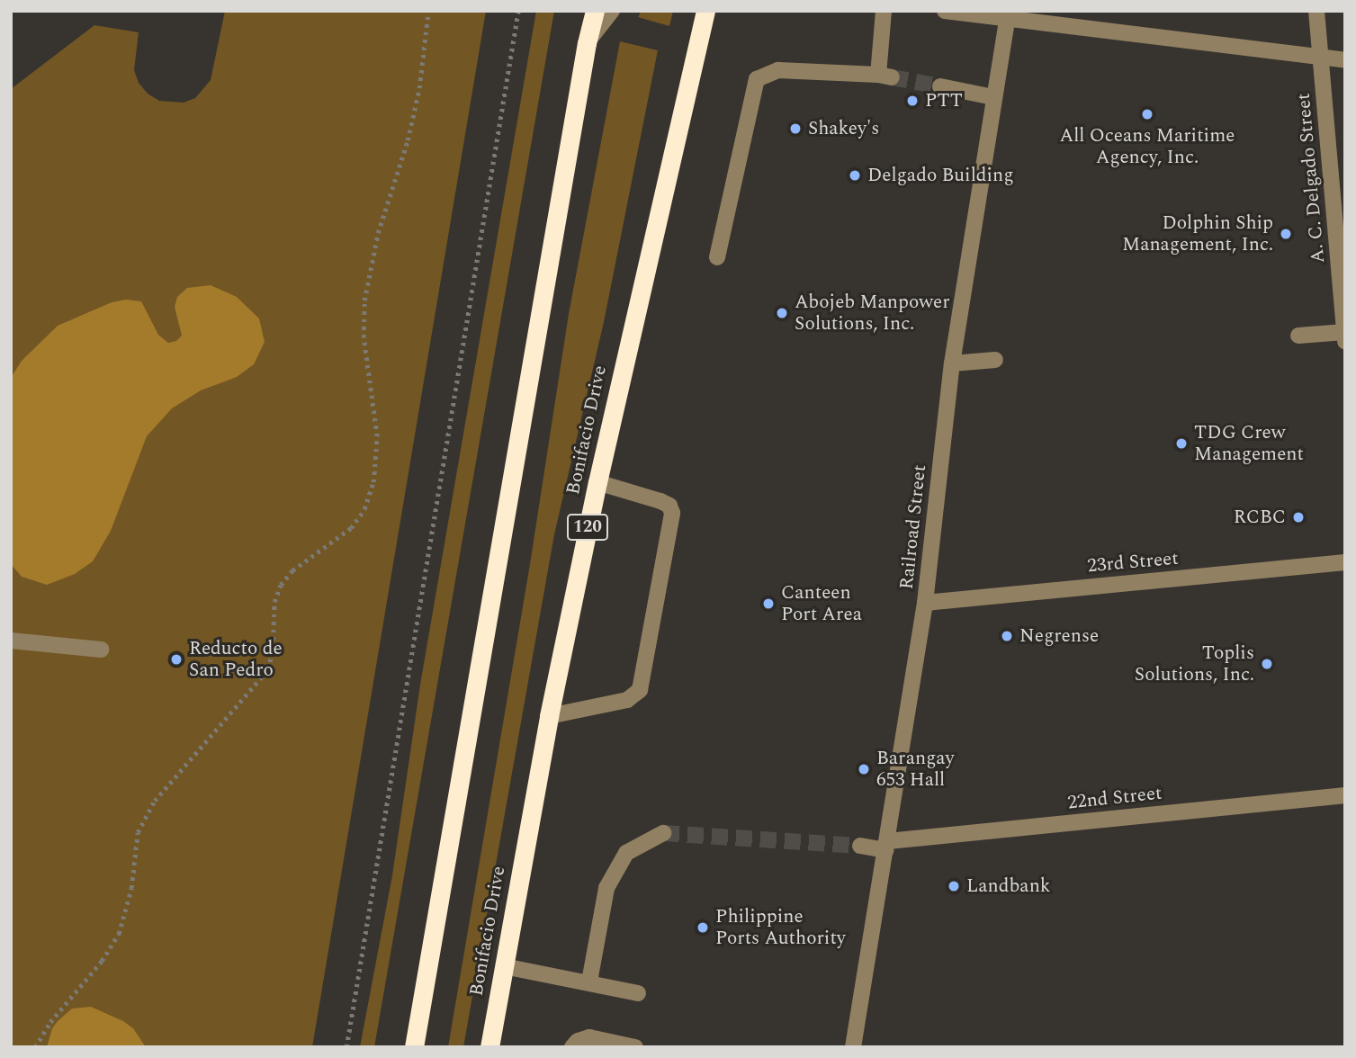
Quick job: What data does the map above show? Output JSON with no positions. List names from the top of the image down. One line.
{"streets":{"highway":["Bonifacio Drive","120"],"street":["A. C. Delgado Street","Railroad Street","23rd Street","22nd Street"]},"crossings":[["Railroad Street","23rd Street"],["Railroad Street","22nd Street"]],"places":["PTT","All Oceans Maritime Agency, Inc.","Shakey's","Delgado Building","Dolphin Ship Management, Inc.","Abojeb Manpower Solutions, Inc.","TDG Crew Management","RCBC","Canteen Port Area","Negrense","Reducto de San Pedro","Toplis Solutions, Inc.","Barangay 653 Hall","Landbank","Philippine Ports Authority"]}
